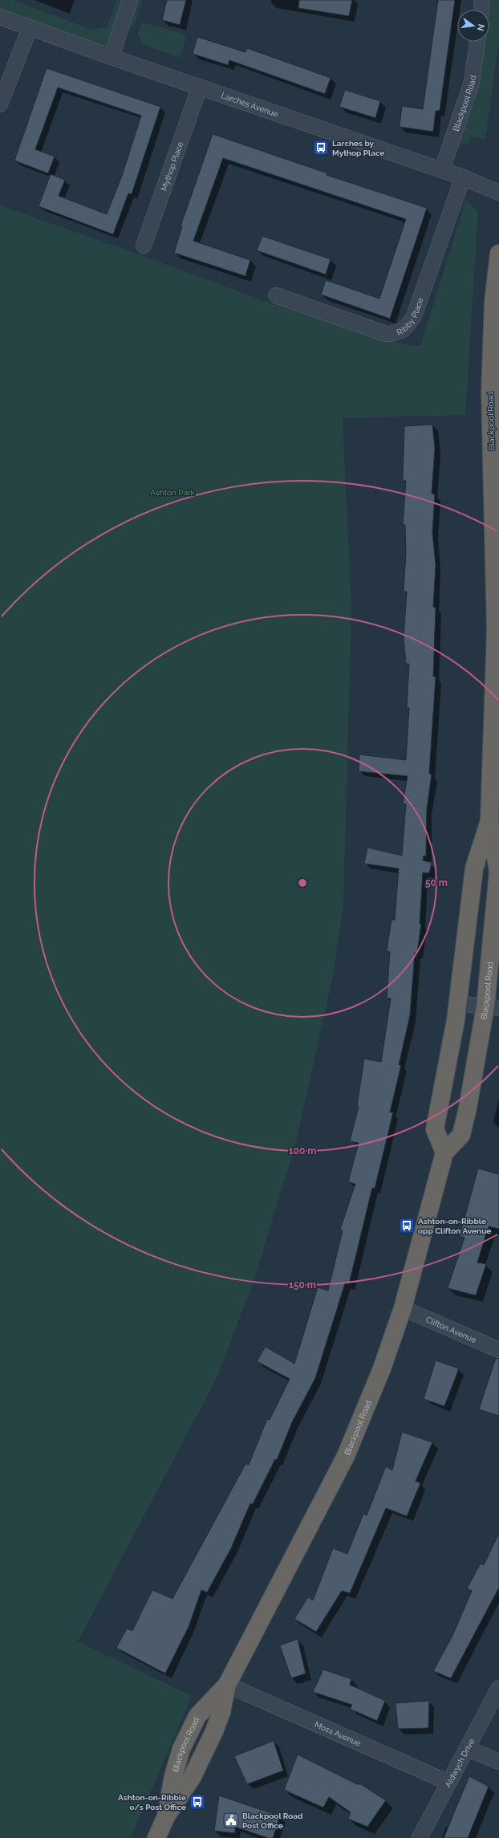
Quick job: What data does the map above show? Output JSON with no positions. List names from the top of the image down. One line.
{"streets":{"highway":["Blackpool Road"],"street":["Larches Avenue","Mythop Place","Ribby Place","Clifton Avenue","Moss Avenue","Aldwych Drive"]},"crossings":[["Larches Avenue","Blackpool Road"],["Larches Avenue","Mythop Place"],["Larches Avenue","Ribby Place"],["Blackpool Road","Clifton Avenue"],["Blackpool Road","Moss Avenue"],["Moss Avenue","Aldwych Drive"]],"parks":["Ashton Park"],"places":{"bus stop":["Larches by Mythop Place","Ashton-on-Ribble opp Clifton Avenue","Ashton-on-Ribble o/s Post Office"],"public building":["Blackpool Road Post Office"]},"north":"right","rings":["50 m","100 m","150 m"]}
